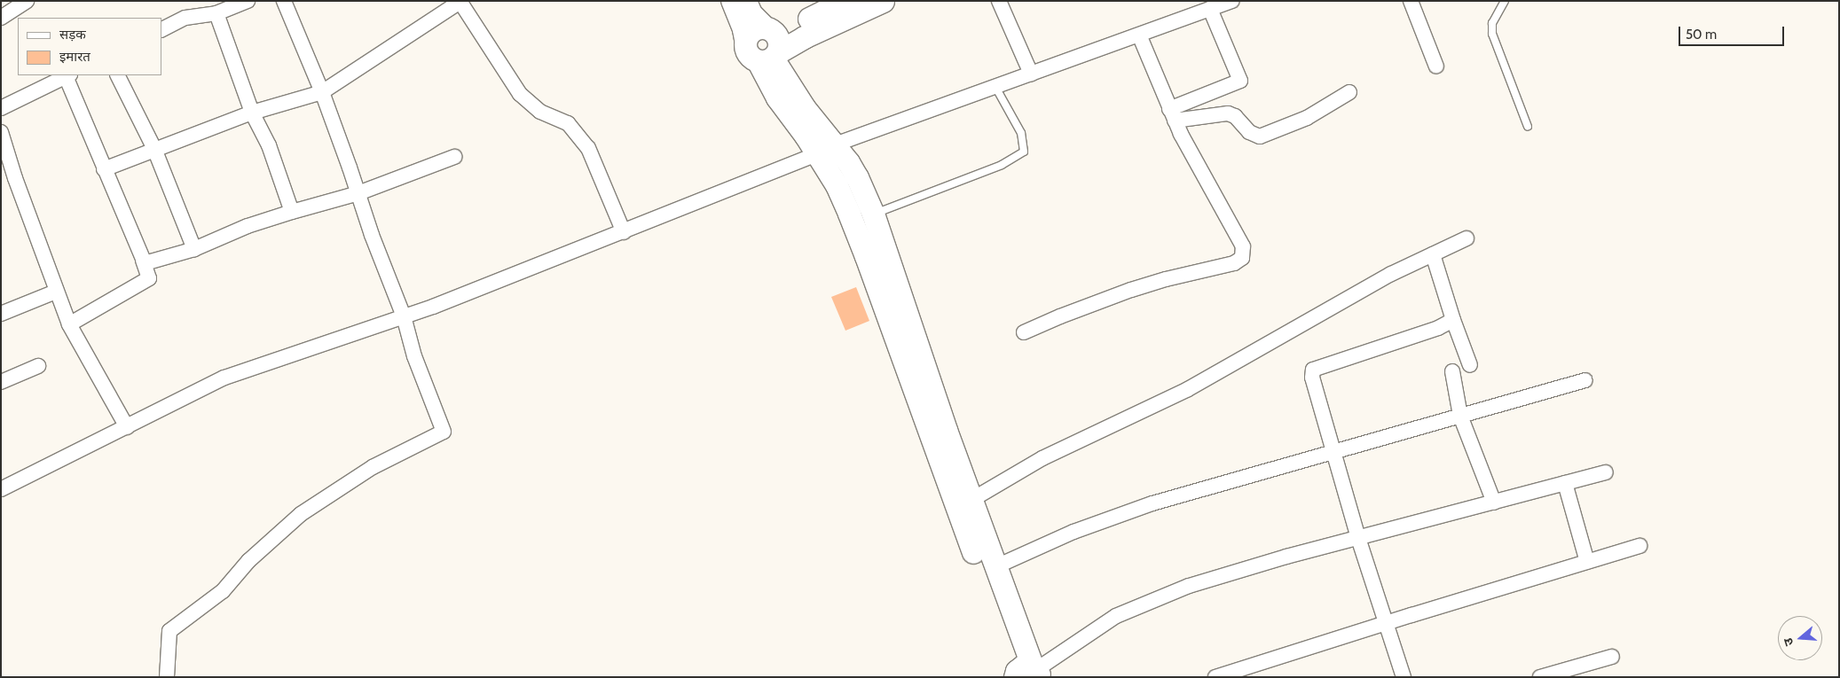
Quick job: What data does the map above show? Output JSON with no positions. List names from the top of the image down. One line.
{"legend":["सड़क","इमारत"],"scale_bar":"50 m","north":"left"}
